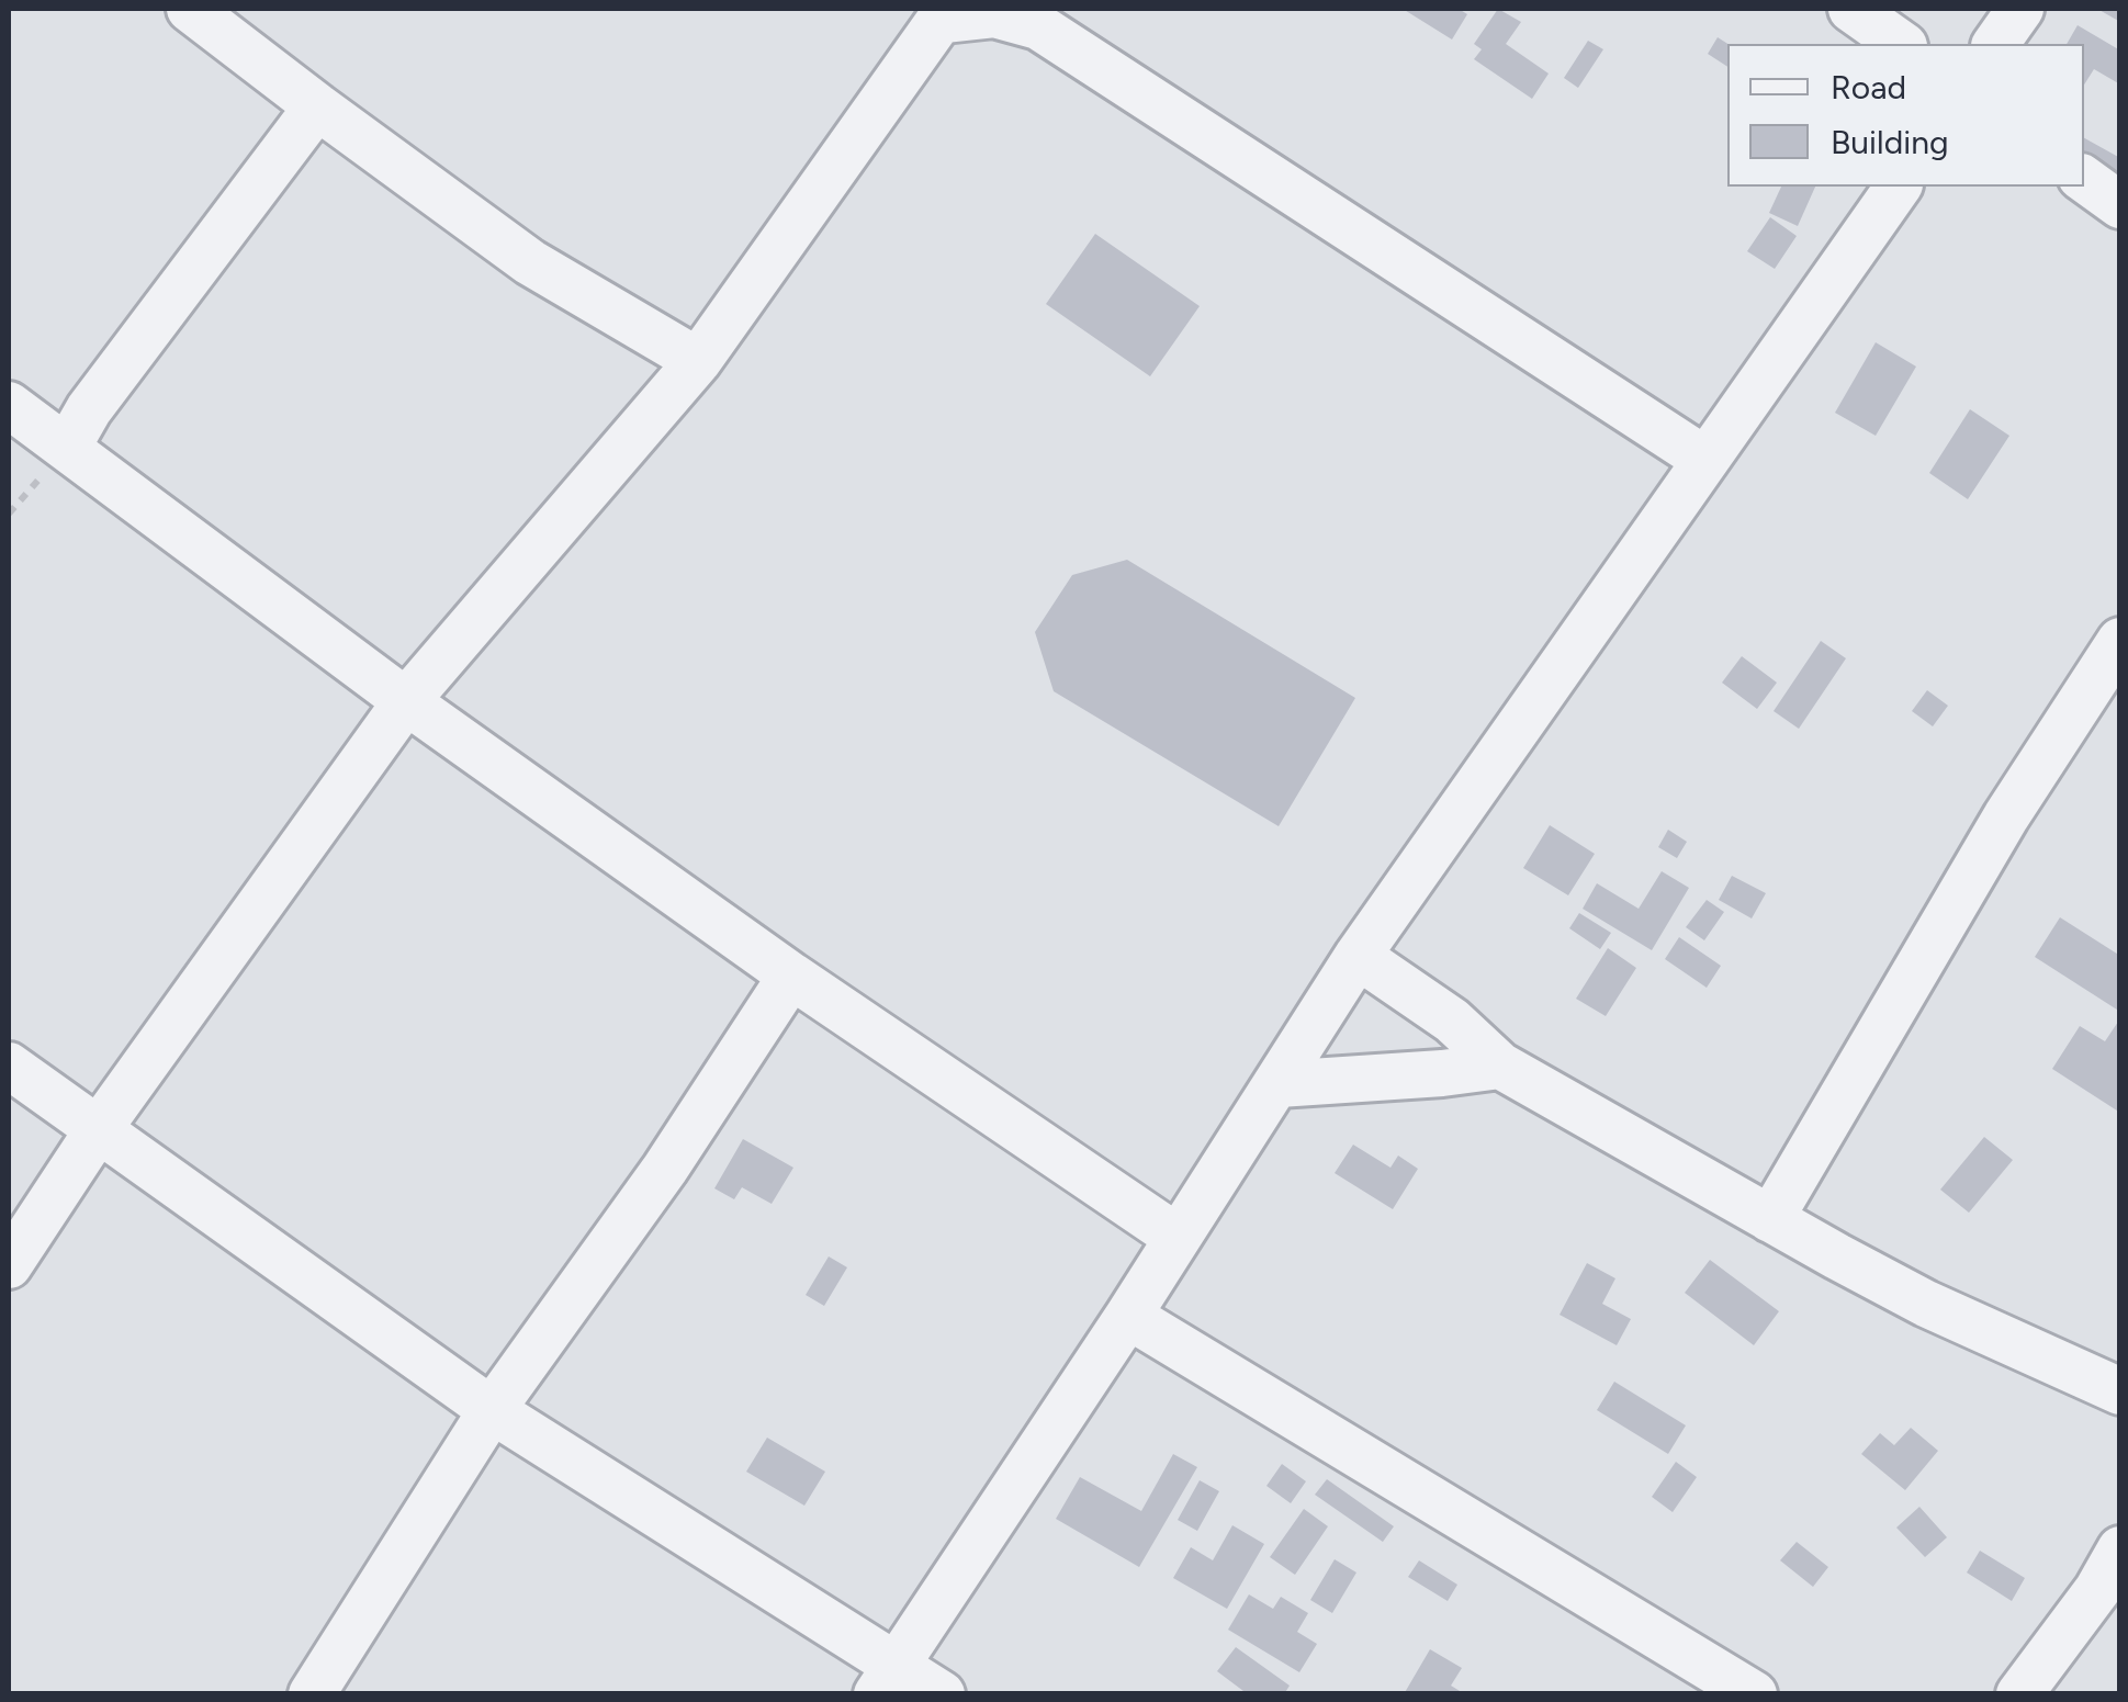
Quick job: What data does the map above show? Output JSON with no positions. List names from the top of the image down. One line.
{"legend":["Road","Building"]}
